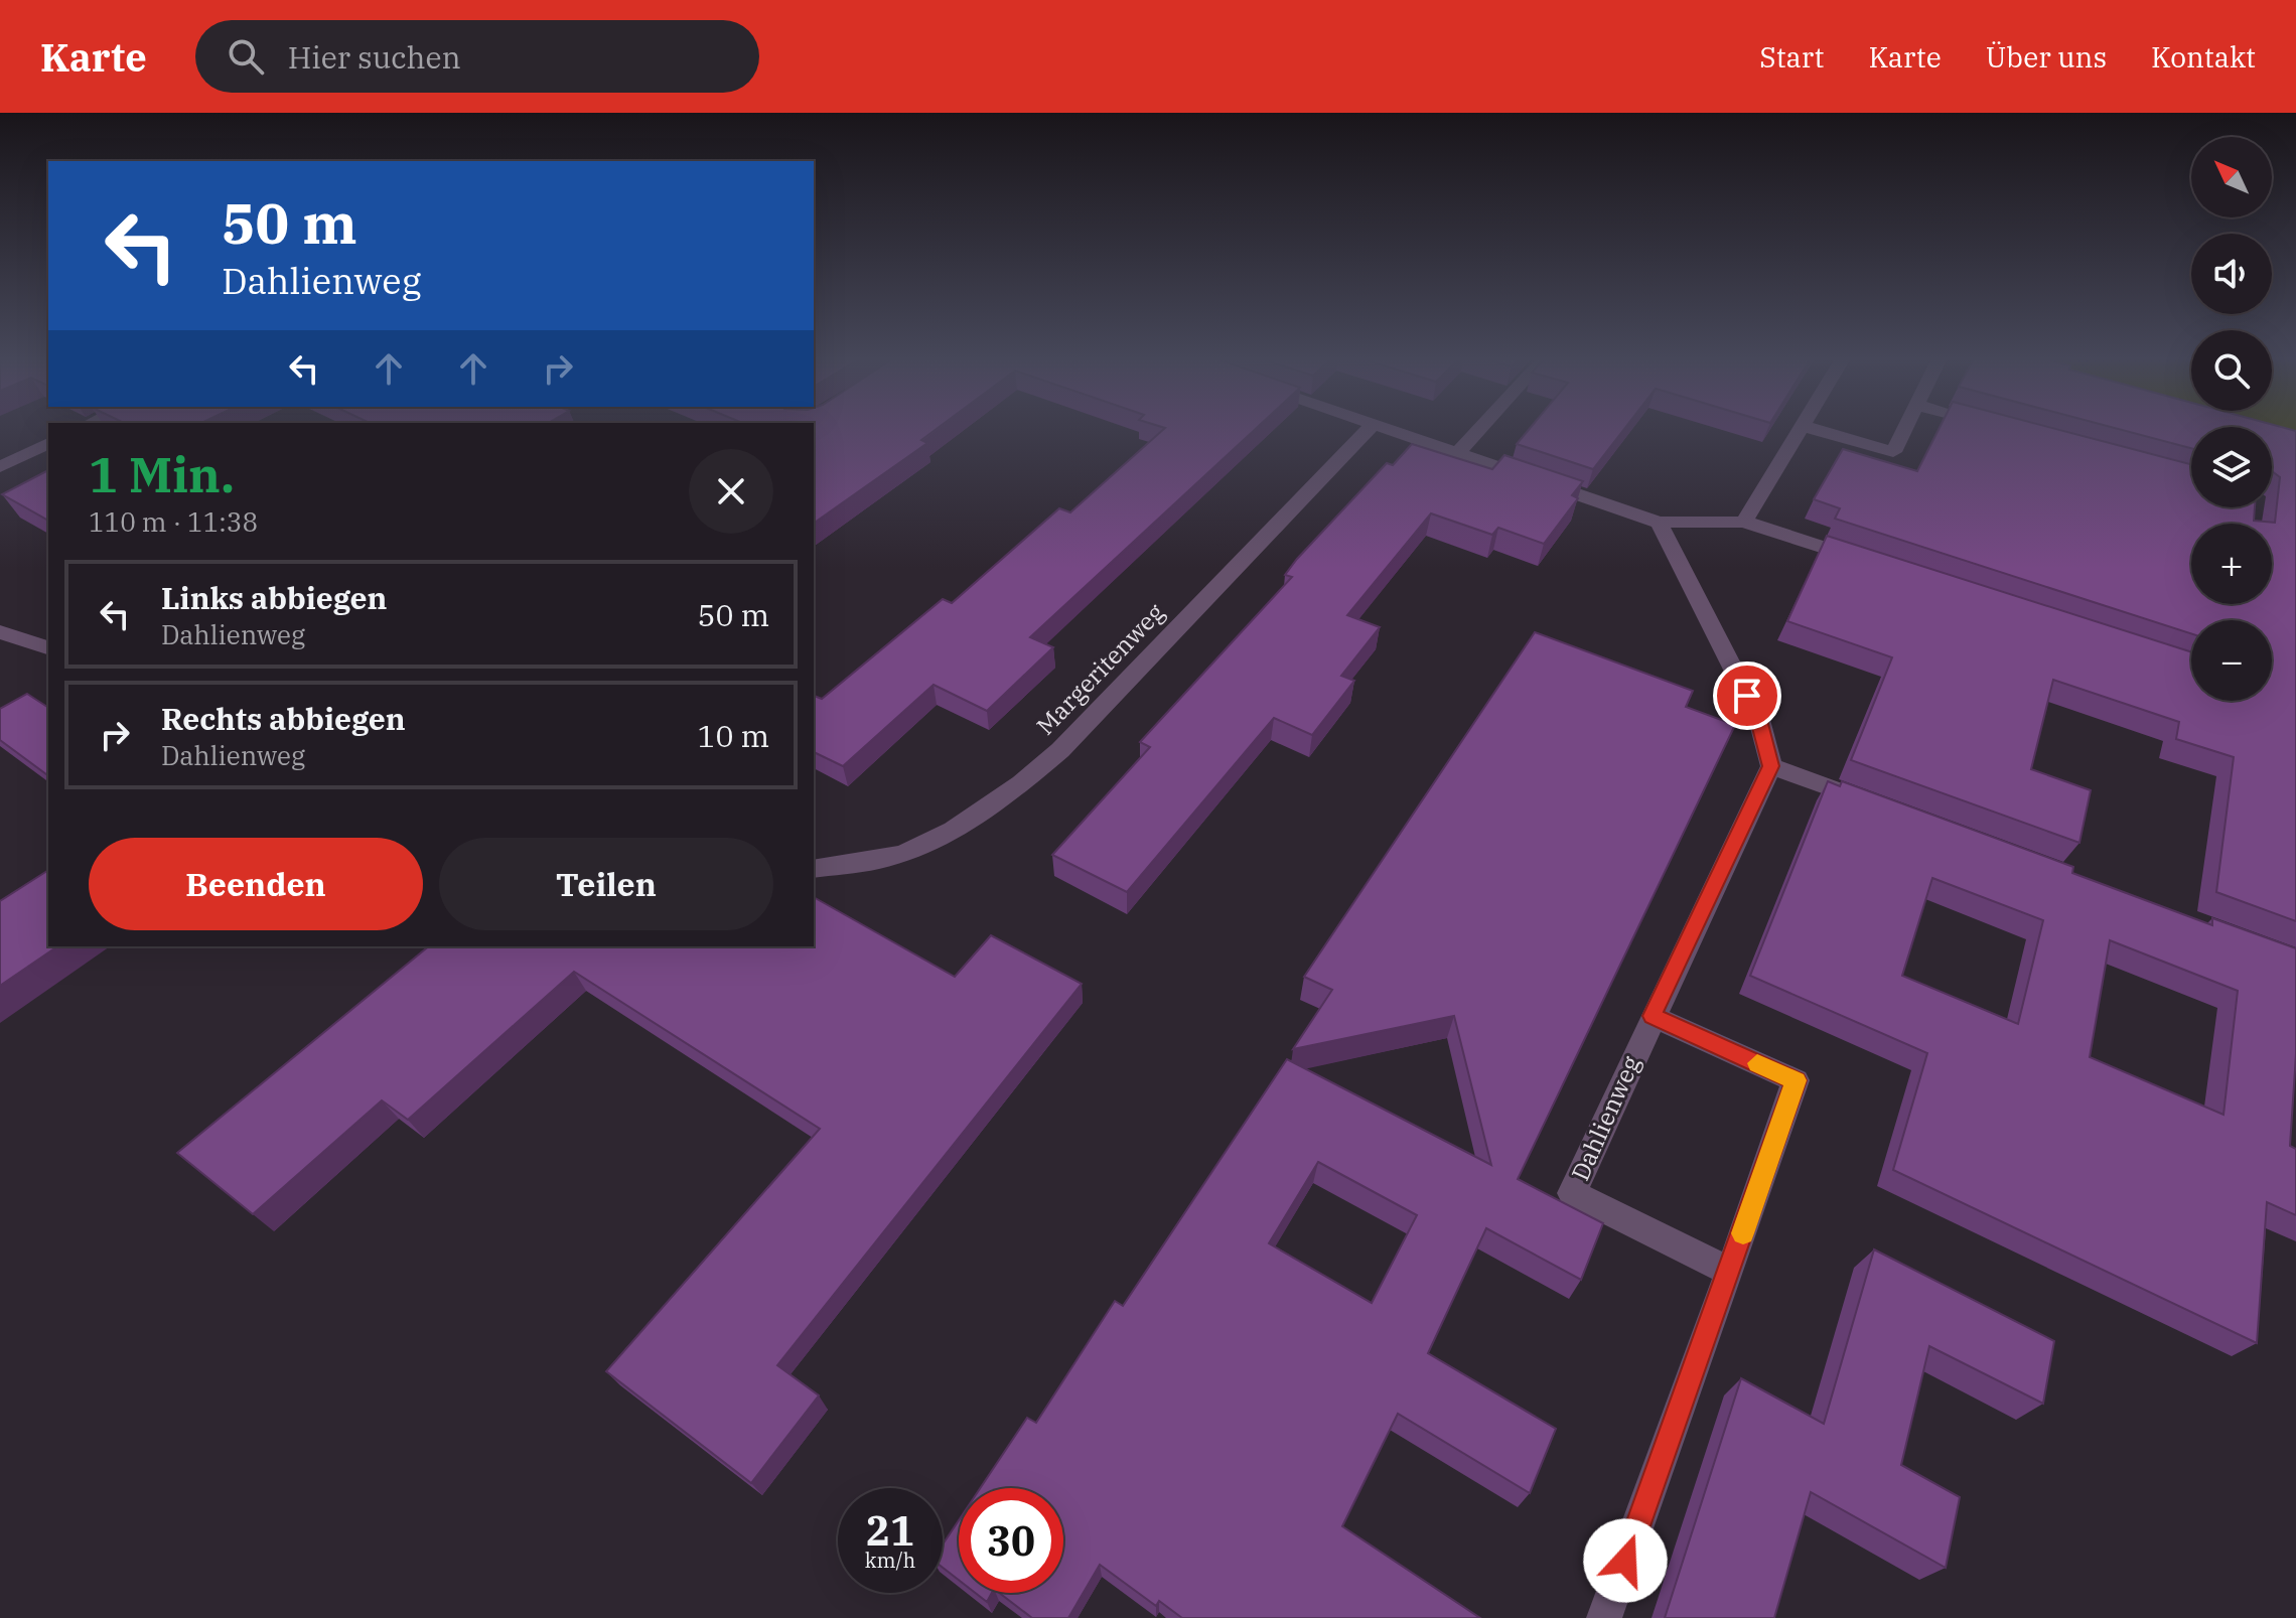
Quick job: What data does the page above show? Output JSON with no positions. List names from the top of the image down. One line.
{"streets":{"street":["Margeritenweg","Dahlienweg"]},"north":"top left","page":{"header":"Karte","search":"Hier suchen","nav":["Start","Karte","Über uns","Kontakt"],"map_buttons":["+","−"],"turn":["50 m","Dahlienweg"],"heading":["1 Min.","110 m · 11:38"],"list":[{"name":"Links abbiegen","note":"Dahlienweg","value":"50 m"},{"name":"Rechts abbiegen","note":"Dahlienweg","value":"10 m"}],"buttons":["Beenden","Teilen"],"speed":"21 km/h","limit":"30"}}
